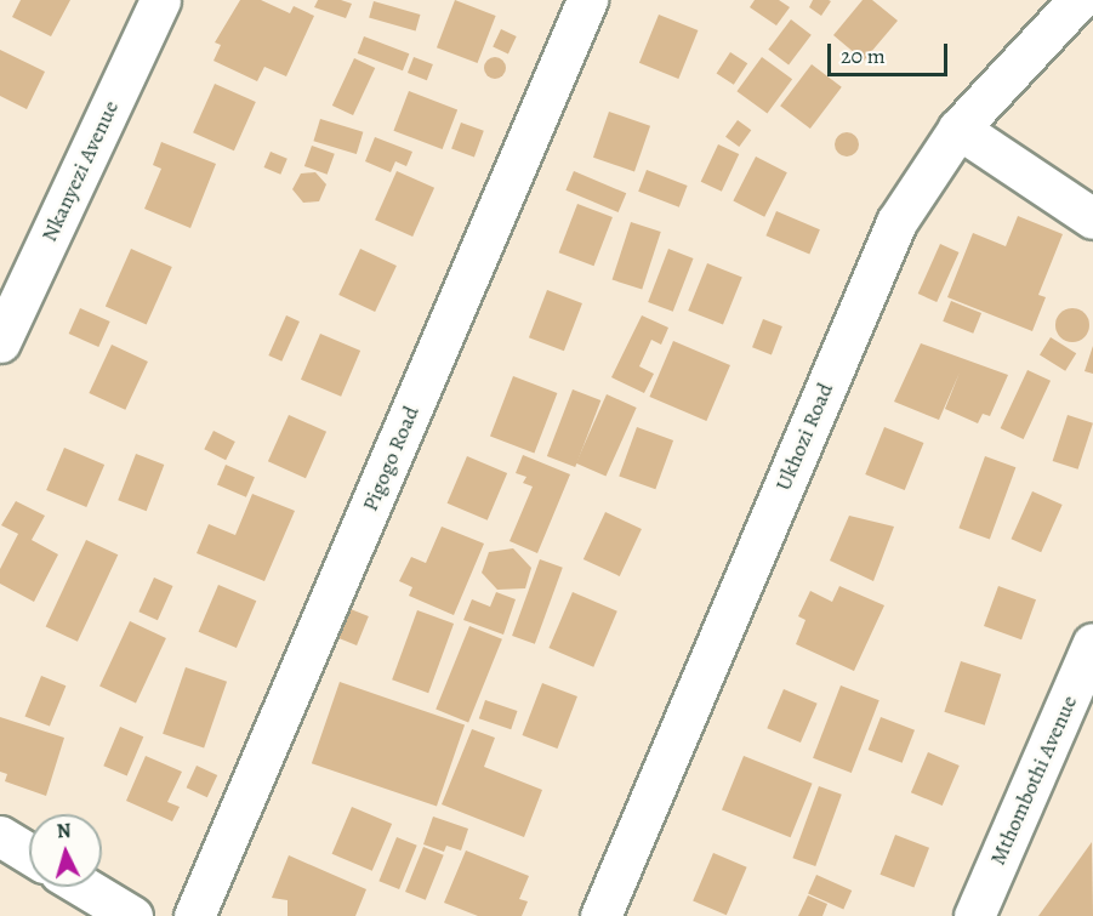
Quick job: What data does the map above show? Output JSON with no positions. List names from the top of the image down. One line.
{"streets":{"street":["Nkanyezi Avenue","Ukhozi Road","Pigogo Road","Mthombothi Avenue"]},"scale_bar":"20 m","north":"top"}
